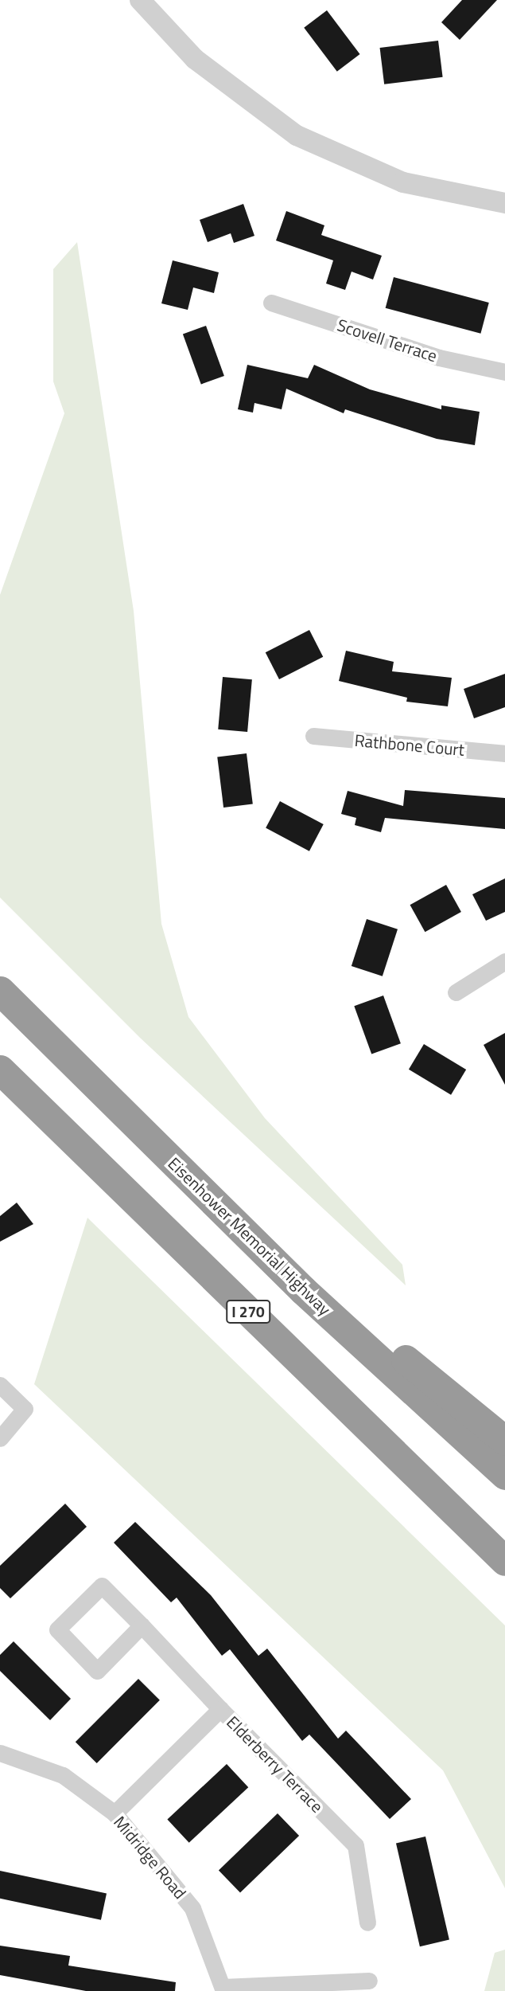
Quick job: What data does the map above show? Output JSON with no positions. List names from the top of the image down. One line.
{"streets":{"highway":["Eisenhower Memorial Highway","I 270"],"street":["Scovell Terrace","Rathbone Court","Elderberry Terrace","Midridge Road"]}}
